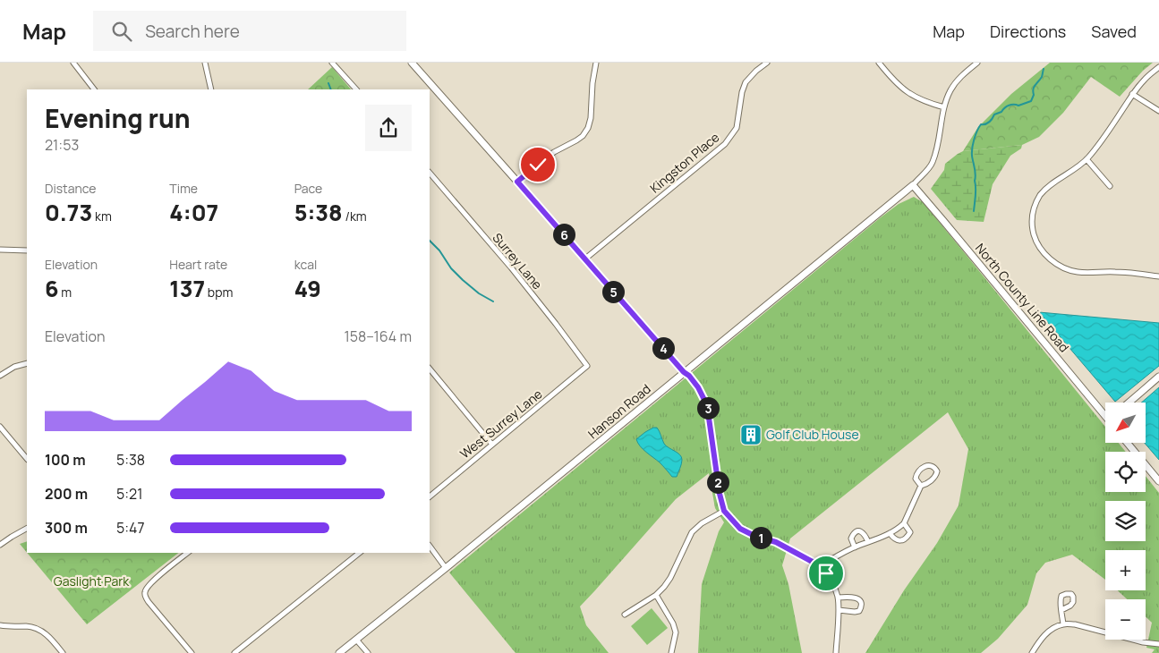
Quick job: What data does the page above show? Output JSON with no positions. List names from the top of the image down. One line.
{"streets":{"street":["Kingston Place","Surrey Lane","North County Line Road","Hanson Road","West Surrey Lane"]},"crossings":[["Surrey Lane","West Surrey Lane"],["North County Line Road","Hanson Road"]],"parks":["Gaslight Park"],"places":{"building":["Golf Club House"]},"north":"bottom left","page":{"header":"Map","search":"Search here","nav":["Map","Directions","Saved"],"heading":["Evening run","21:53"],"stats":[["Distance","0.73 km"],["Time","4:07"],["Pace","5:38 /km"],["Elevation","6 m"],["Heart rate","137 bpm"],["kcal","49"]],"pins":["6","5","4","3","2","1"],"chart":["Elevation","158–164 m"],"map_buttons":["+","−"],"list":[{"name":"100 m","note":"5:38"},{"name":"200 m","note":"5:21"},{"name":"300 m","note":"5:47"}]}}
